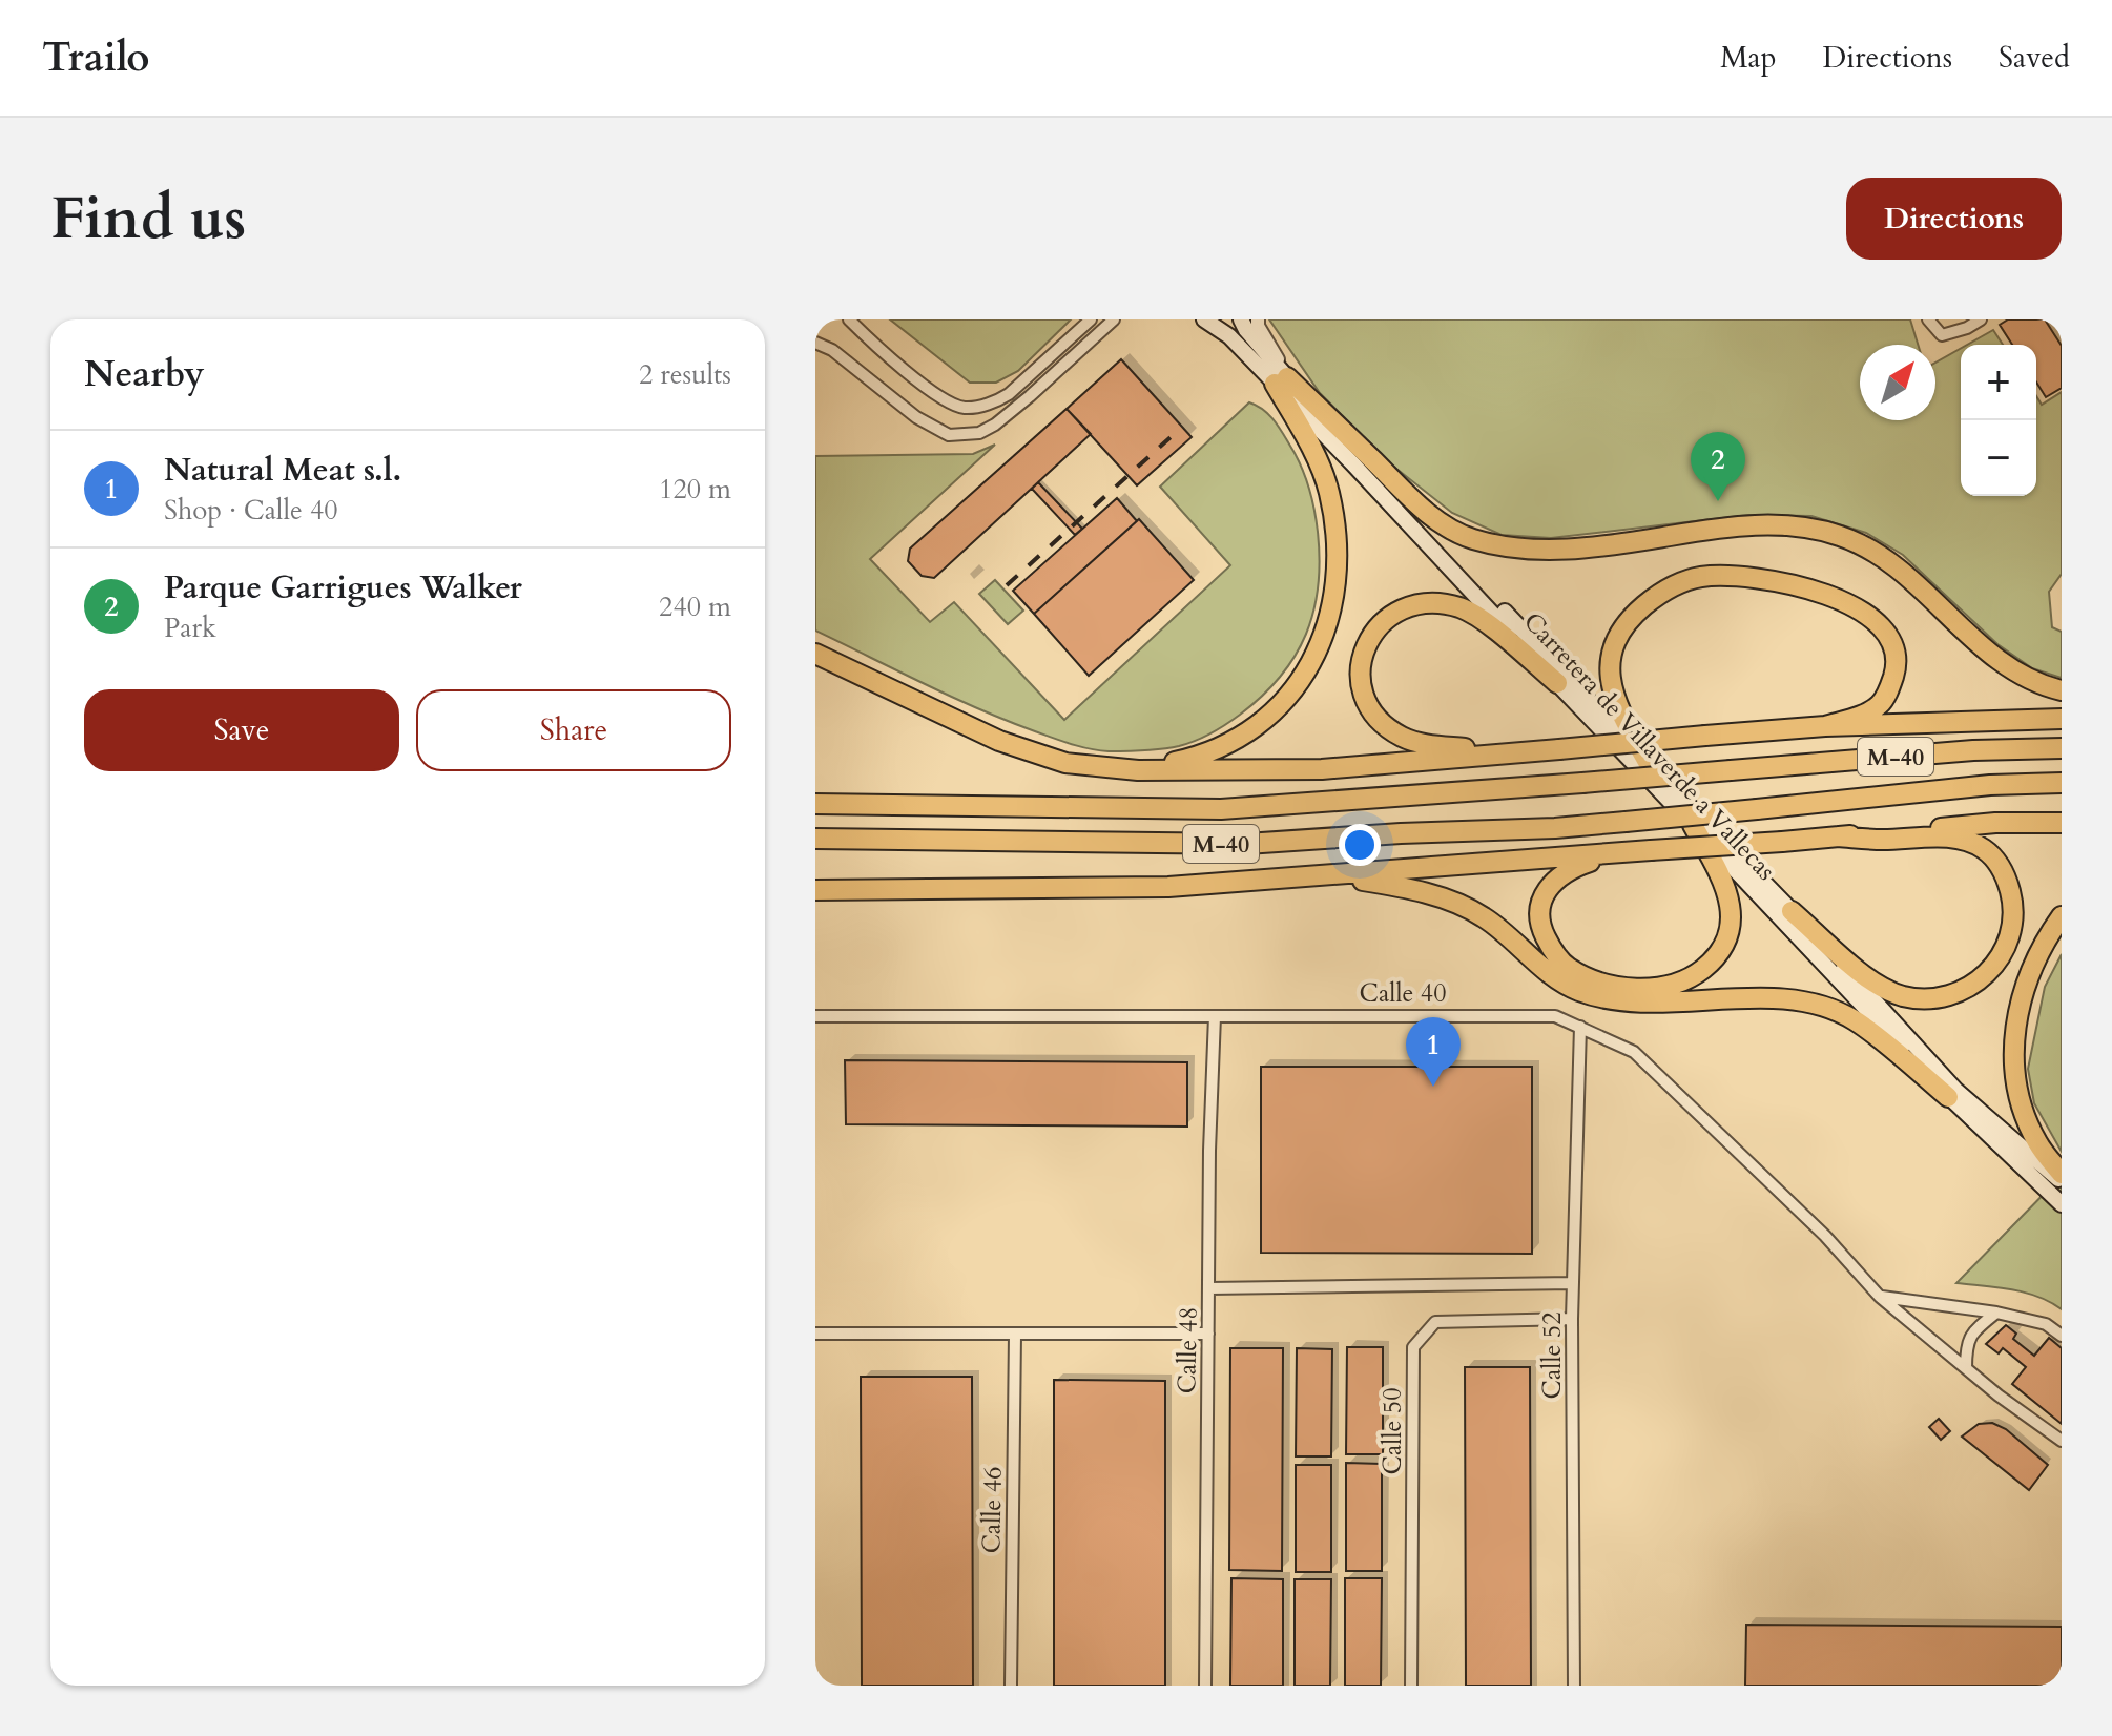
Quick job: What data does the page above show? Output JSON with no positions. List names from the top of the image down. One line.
{"streets":{"highway":["M-40"],"main road":["Carretera de Villaverde a Vallecas"],"street":["Calle 40","Calle 48","Calle 52","Calle 50","Calle 46"]},"crossings":[["Calle 40","Calle 48"],["Calle 40","Calle 52"],["Calle 52","Calle 50"]],"north":"top right","page":{"header":"Trailo","nav":["Map","Directions","Saved"],"buttons":["Directions",["Save","Share"]],"title":"Find us","heading":["Nearby","2 results"],"map_buttons":["+","−"],"list":[{"mark":"1","name":"Natural Meat s.l.","note":"Shop · Calle 40","value":"120 m"},{"mark":"2","name":"Parque Garrigues Walker","note":"Park","value":"240 m"}],"pins":["2","1"]}}
